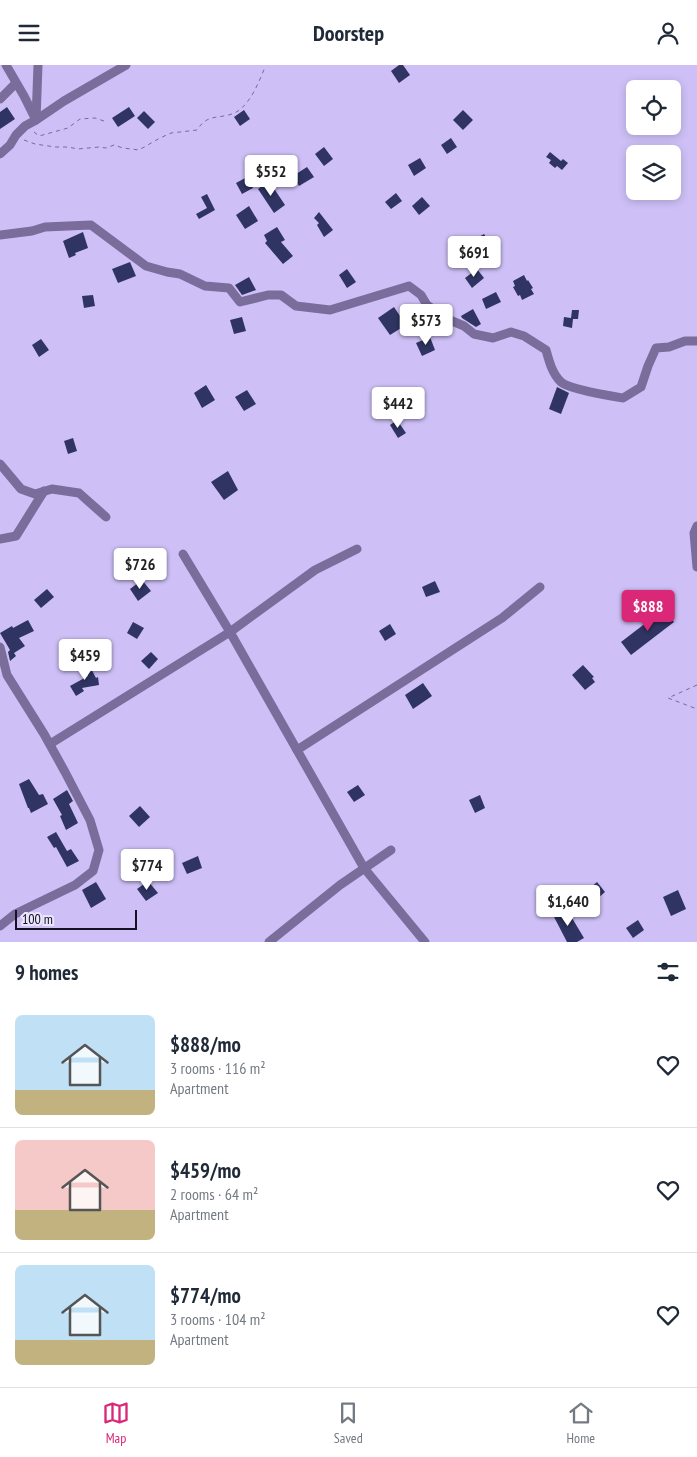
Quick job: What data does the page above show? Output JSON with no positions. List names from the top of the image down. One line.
{"scale_bar":"100 m","page":{"header":"Doorstep","price":["$552","$691","$573","$442","$726","$888","$459","$774","$1,640"],"scale":"100 m","heading":"9 homes","list":[{"name":"$888/mo","note":"3 rooms · 116 m² · Apartment"},{"name":"$459/mo","note":"2 rooms · 64 m² · Apartment"},{"name":"$774/mo","note":"3 rooms · 104 m² · Apartment"}],"tabs":["Map","Saved","Home"]}}
